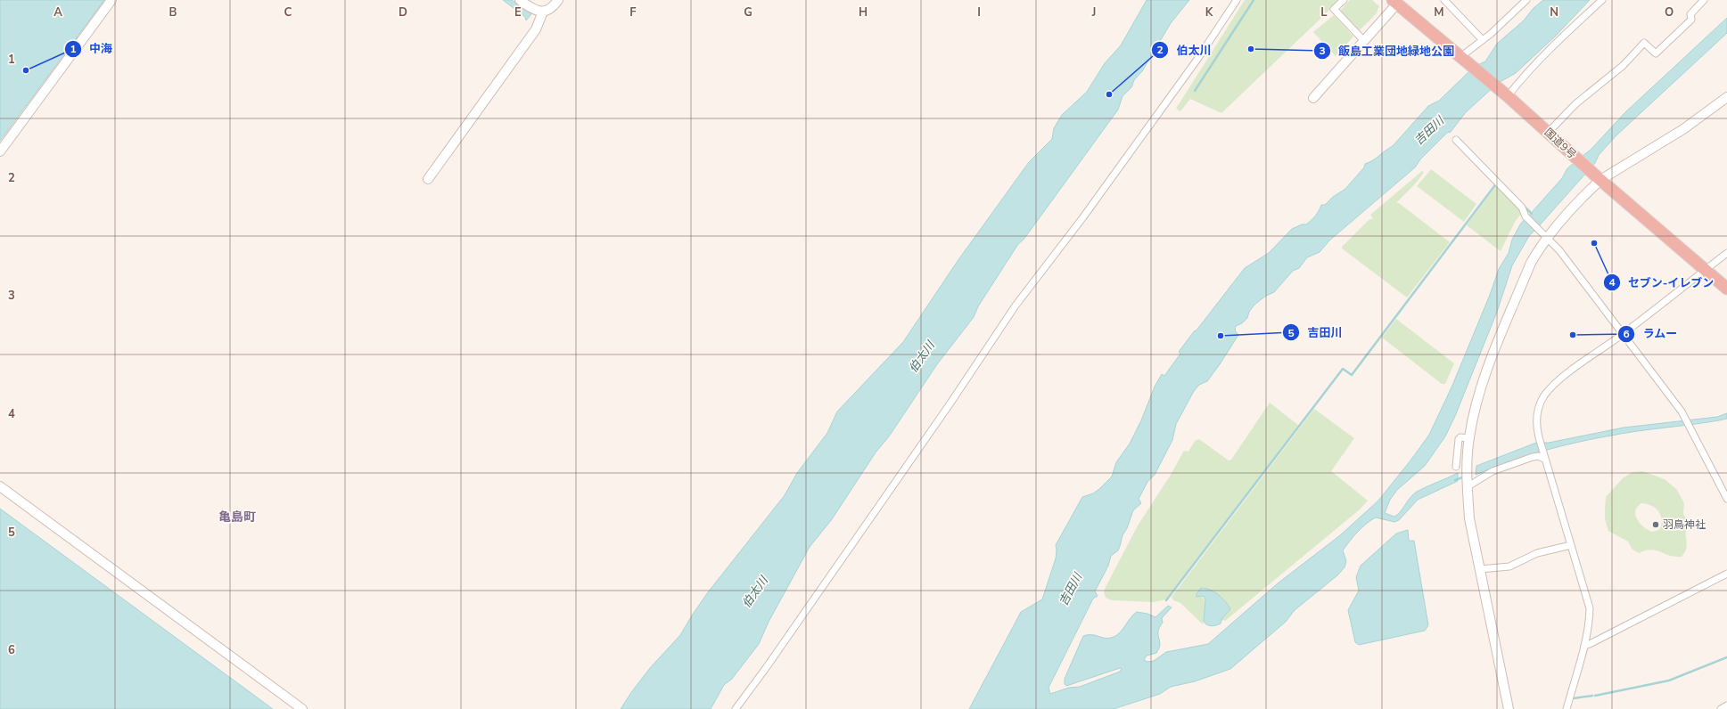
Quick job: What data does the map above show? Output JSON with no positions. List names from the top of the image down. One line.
{"streets":{"highway":["国道9号"]},"districts":["亀島町"],"water":["吉田川","伯太川"],"places":["飯島工業団地緑地公園","中海","伯太川","セブン-イレブン","ラムー","吉田川","羽鳥神社"],"grid":{"columns":["A","B","C","D","E","F","G","H","I","J","K","L","M","N","O"],"rows":["1","2","3","4","5","6"]}}
